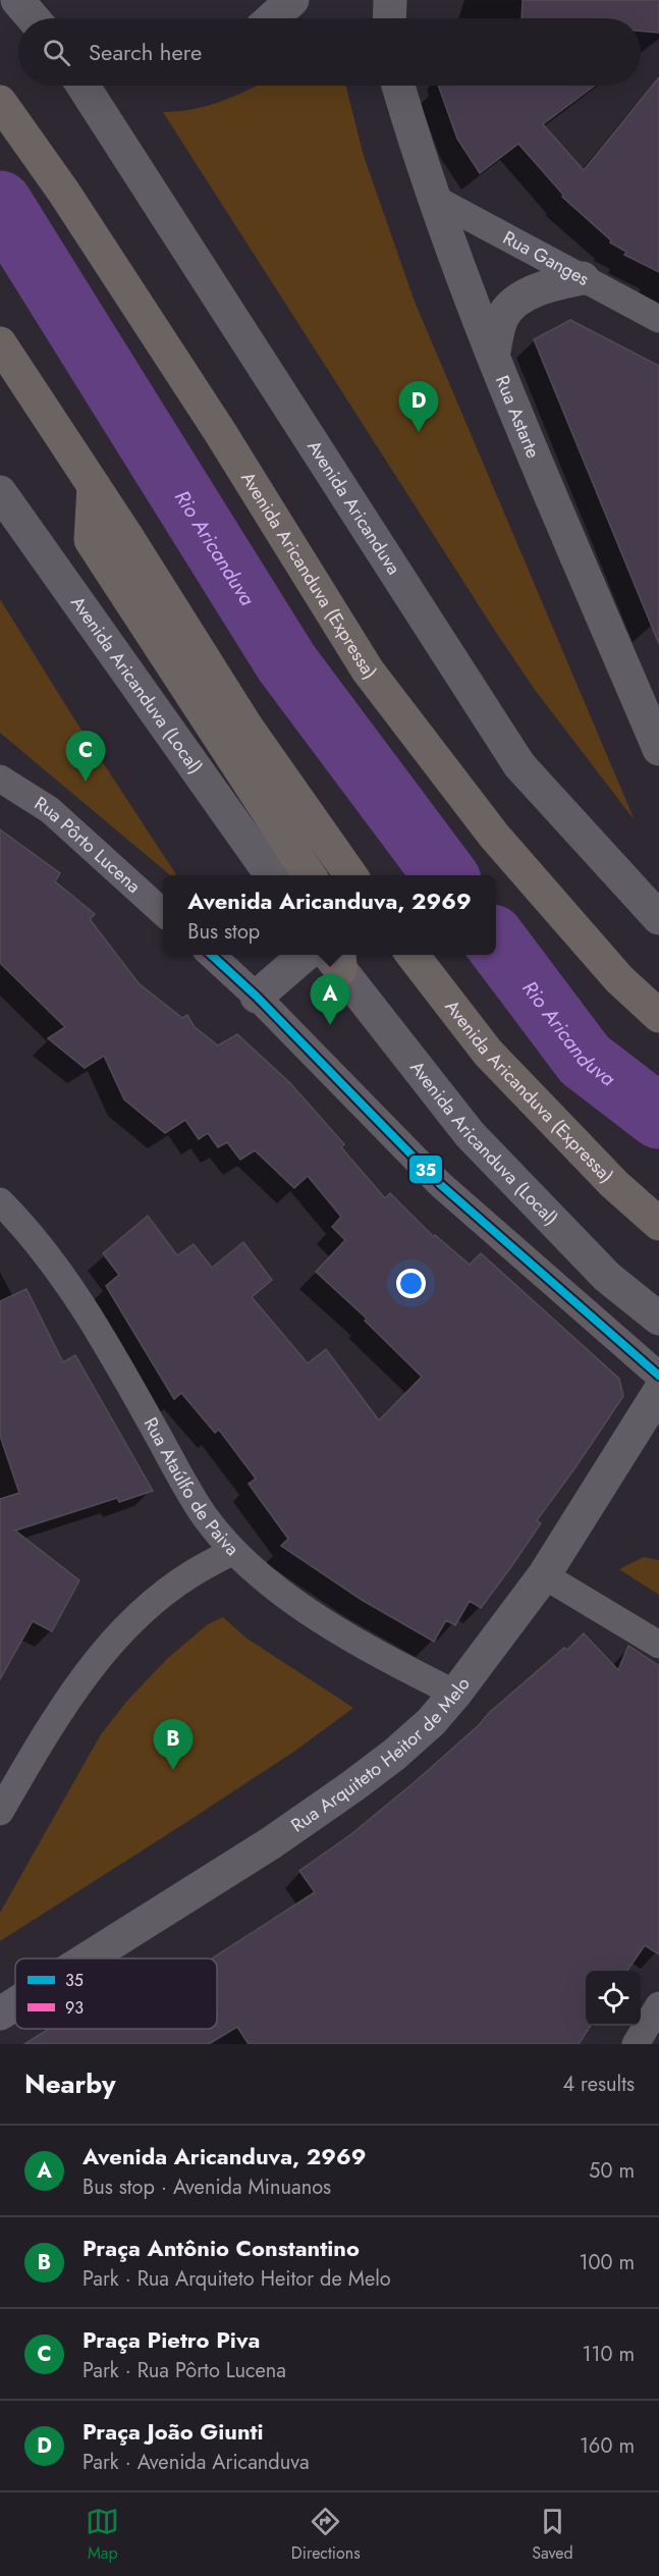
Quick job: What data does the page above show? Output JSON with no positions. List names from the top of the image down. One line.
{"streets":{"highway":["Avenida Aricanduva (Expressa)"],"main road":["Rua Astarte","Avenida Aricanduva","Avenida Aricanduva (Local)","Rua Arquiteto Heitor de Melo"],"street":["Rua Ganges","Rua Pôrto Lucena","Rua Ataúlfo de Paiva"]},"crossings":[["Rua Ganges","Rua Astarte"],["Rua Ataúlfo de Paiva","Rua Arquiteto Heitor de Melo"]],"water":["Rio Aricanduva"],"lines":["transit line 35"],"legend":["35","93"],"page":{"search":"Search here","pins":["D","C","A","B"],"popup":["Avenida Aricanduva, 2969","Bus stop"],"heading":["Nearby","4 results"],"list":[{"mark":"A","name":"Avenida Aricanduva, 2969","note":"Bus stop · Avenida Minuanos","value":"50 m"},{"mark":"B","name":"Praça Antônio Constantino","note":"Park · Rua Arquiteto Heitor de Melo","value":"100 m"},{"mark":"C","name":"Praça Pietro Piva","note":"Park · Rua Pôrto Lucena","value":"110 m"},{"mark":"D","name":"Praça João Giunti","note":"Park · Avenida Aricanduva","value":"160 m"}],"nav":["Map","Directions","Saved"]}}
